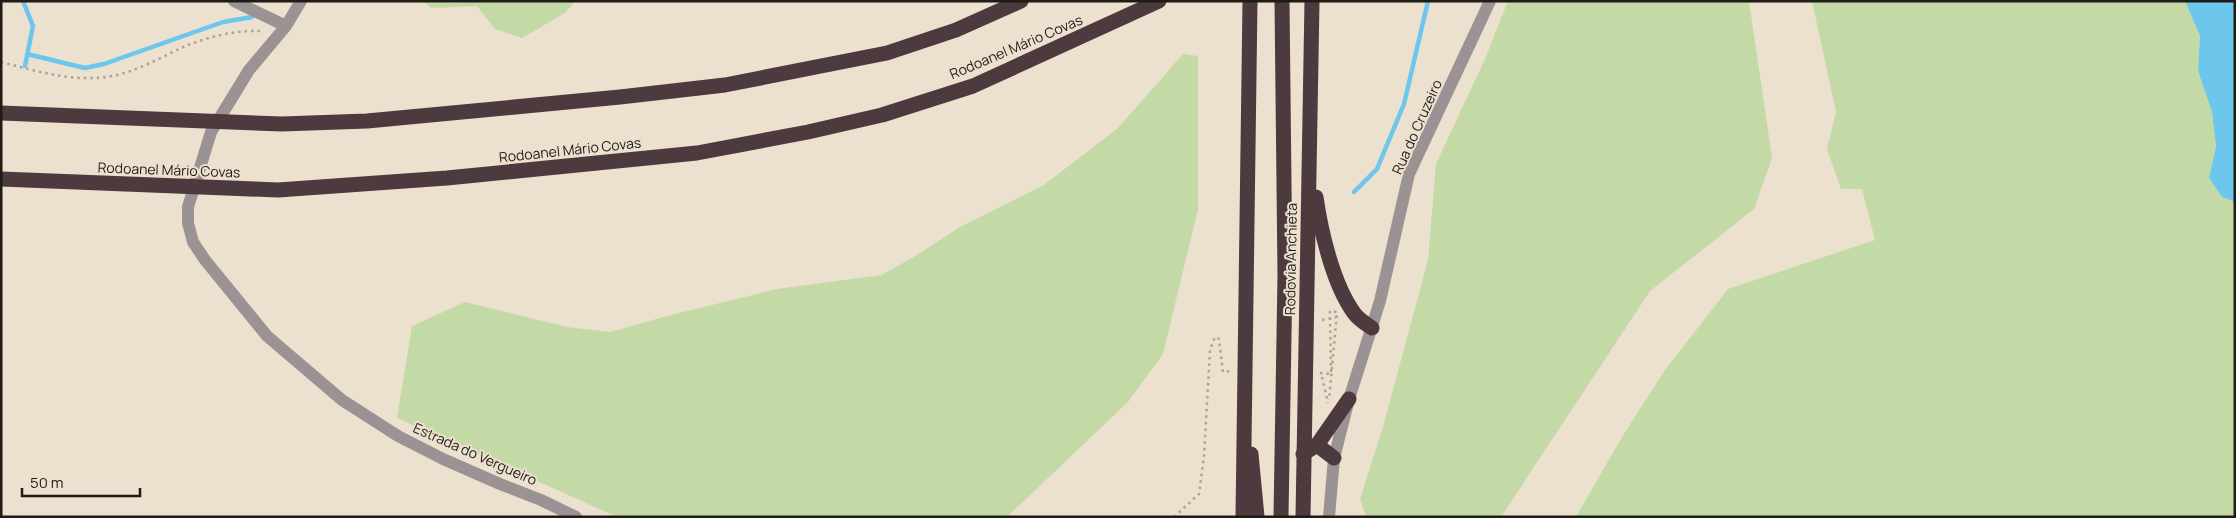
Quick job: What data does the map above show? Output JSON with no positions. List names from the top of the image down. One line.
{"streets":{"highway":["Rodoanel Mário Covas","Rodovia Anchieta"],"street":["Rua do Cruzeiro","Estrada do Vergueiro"]},"scale_bar":"50 m"}
